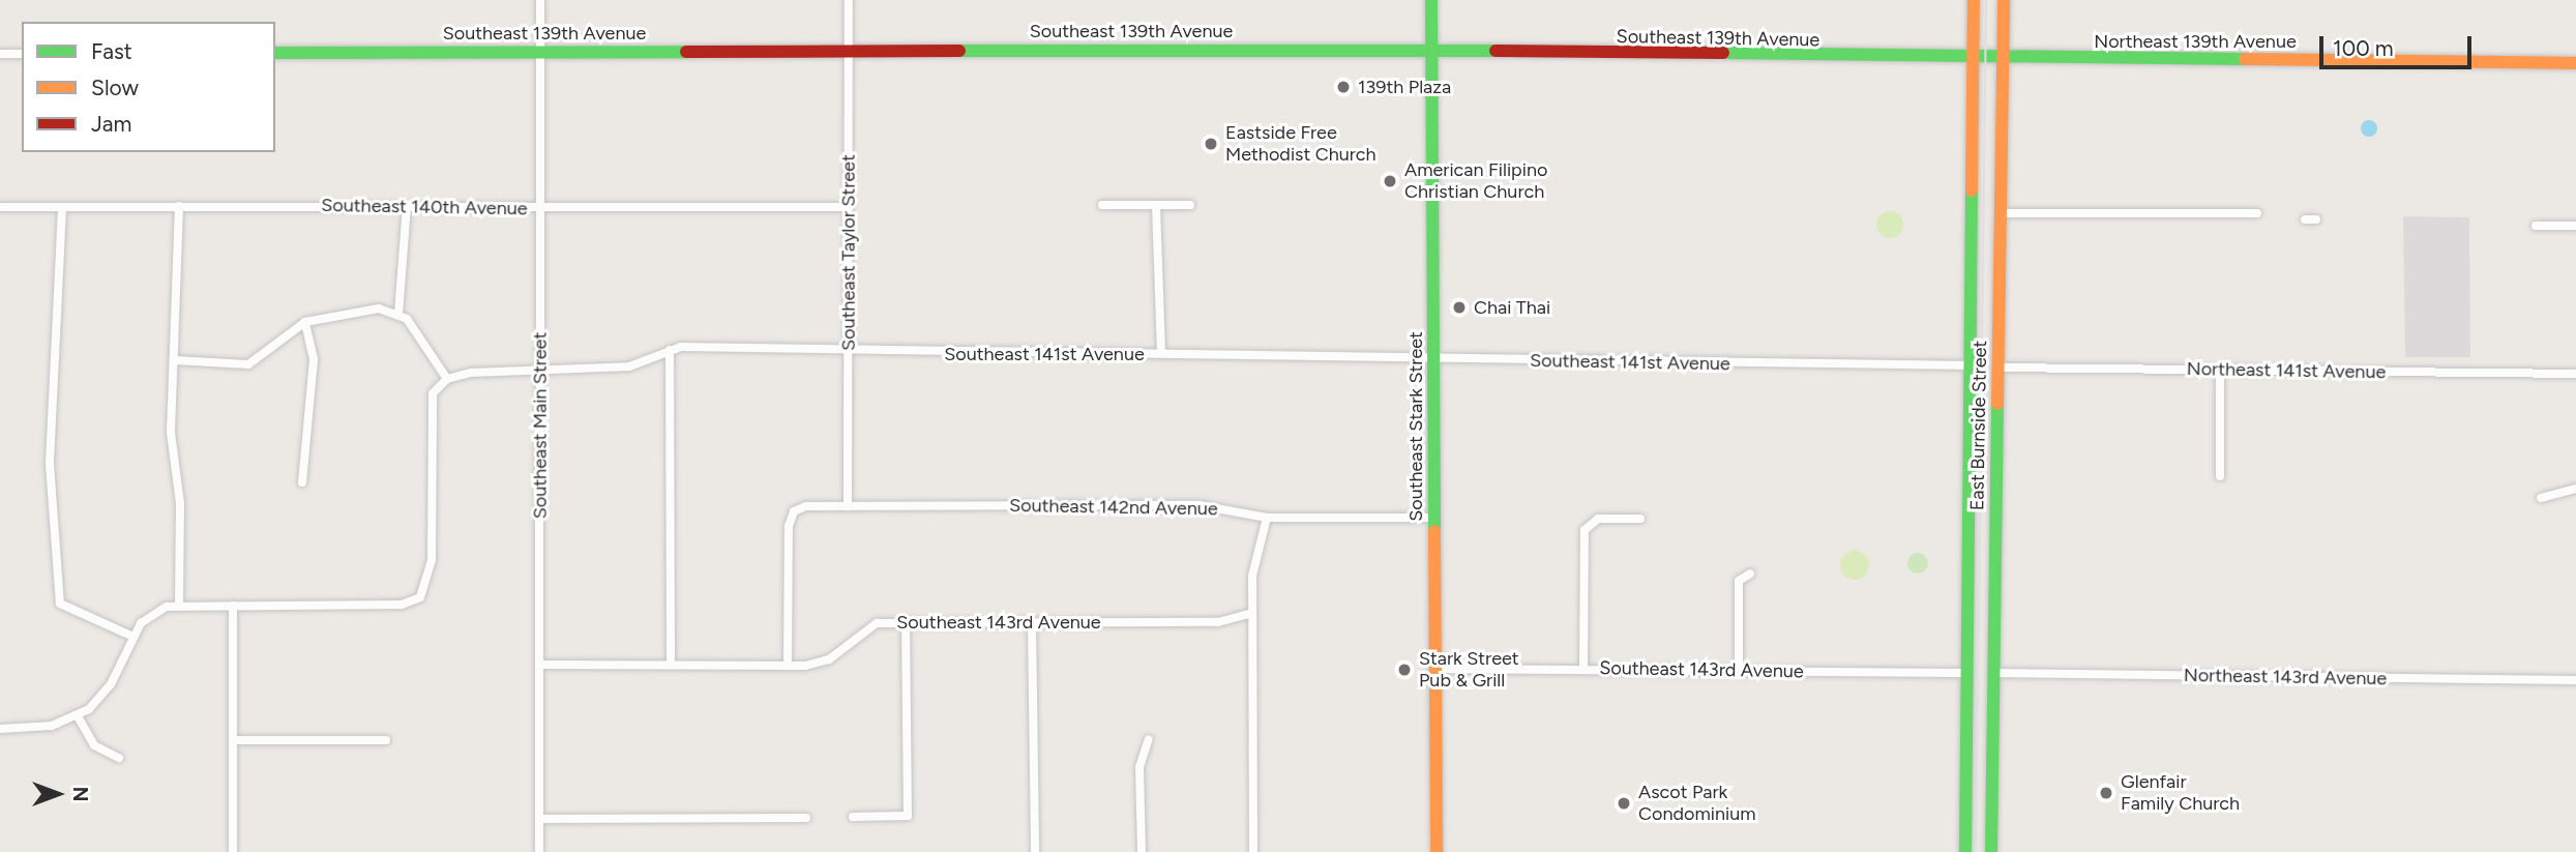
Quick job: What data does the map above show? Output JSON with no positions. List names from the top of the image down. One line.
{"streets":{"street":["Southeast 139th Avenue","Northeast 139th Avenue","Southeast 140th Avenue","Southeast Taylor Street","Southeast 141st Avenue","Northeast 141st Avenue","Southeast Main Street","East Burnside Street","Southeast Stark Street","Southeast 142nd Avenue","Southeast 143rd Avenue","Northeast 143rd Avenue"]},"crossings":[["Southeast 139th Avenue","Northeast 139th Avenue"],["Southeast 139th Avenue","Southeast Taylor Street"],["Southeast 139th Avenue","Southeast Main Street"],["Southeast 139th Avenue","East Burnside Street"],["Southeast 139th Avenue","Southeast Stark Street"],["Northeast 139th Avenue","East Burnside Street"],["Southeast 140th Avenue","Southeast Taylor Street"],["Southeast 140th Avenue","Southeast Main Street"],["Southeast Taylor Street","Southeast 141st Avenue"],["Southeast Taylor Street","Southeast 142nd Avenue"],["Southeast 141st Avenue","Southeast Main Street"],["Southeast 141st Avenue","East Burnside Street"],["Southeast 141st Avenue","Southeast Stark Street"],["Northeast 141st Avenue","East Burnside Street"],["Southeast Main Street","Southeast 143rd Avenue"],["East Burnside Street","Southeast 143rd Avenue"],["East Burnside Street","Northeast 143rd Avenue"],["Southeast Stark Street","Southeast 142nd Avenue"],["Southeast Stark Street","Southeast 143rd Avenue"],["Southeast 142nd Avenue","Southeast 143rd Avenue"]],"places":["139th Plaza","Eastside Free Methodist Church","American Filipino Christian Church","Chai Thai","Stark Street Pub & Grill","Glenfair Family Church","Ascot Park Condominium"],"legend":["Fast","Slow","Jam"],"scale_bar":"100 m","north":"right"}
